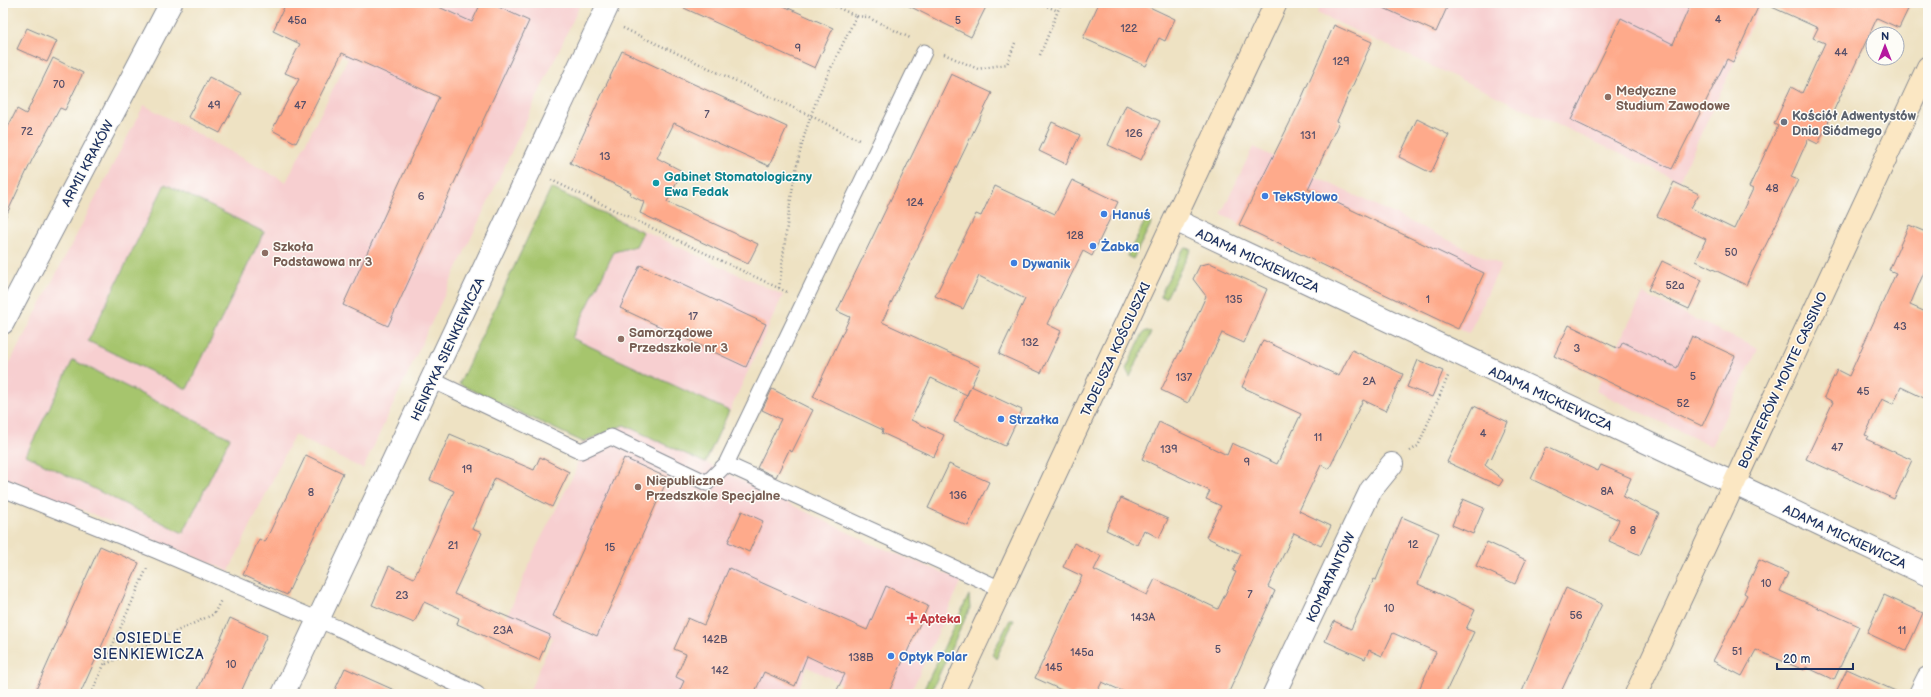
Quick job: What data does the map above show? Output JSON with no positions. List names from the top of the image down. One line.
{"streets":{"street":["ARMII KRAKÓW","ADAMA MICKIEWICZA","HENRYKA SIENKIEWICZA","TADEUSZA KOŚCIUSZKI","BOHATERÓW MONTE CASSINO","KOMBATANTÓW"]},"crossings":[["ADAMA MICKIEWICZA","TADEUSZA KOŚCIUSZKI"],["ADAMA MICKIEWICZA","BOHATERÓW MONTE CASSINO"]],"districts":["OSIEDLE SIENKIEWICZA"],"places":{"other":["Medyczne Studium Zawodowe","Kościół Adwentystów Dnia Siódmego","Gabinet Stomatologiczny Ewa Fedak","TekStylowo","Hanuś","Żabka","Szkoła Podstawowa nr 3","Dywanik","Samorządowe Przedszkole nr 3","Strzałka","Niepubliczne Przedszkole Specjalne","Optyk Polar"],"health":["Apteka"]},"house_numbers":["4","45a","5","122","9","44","129","70","49","47","7","72","126","131","13","48","6","124","128","50","52a","135","1","17","43","132","3","5","137","2A","45","52","4","11","47","139","9","19","8A","8","136","8","12","21","15","10","7","23","10","56","143A","23A","11","142B","5","51","145a","138B","10","145","142"],"scale_bar":"20 m","north":"top"}
